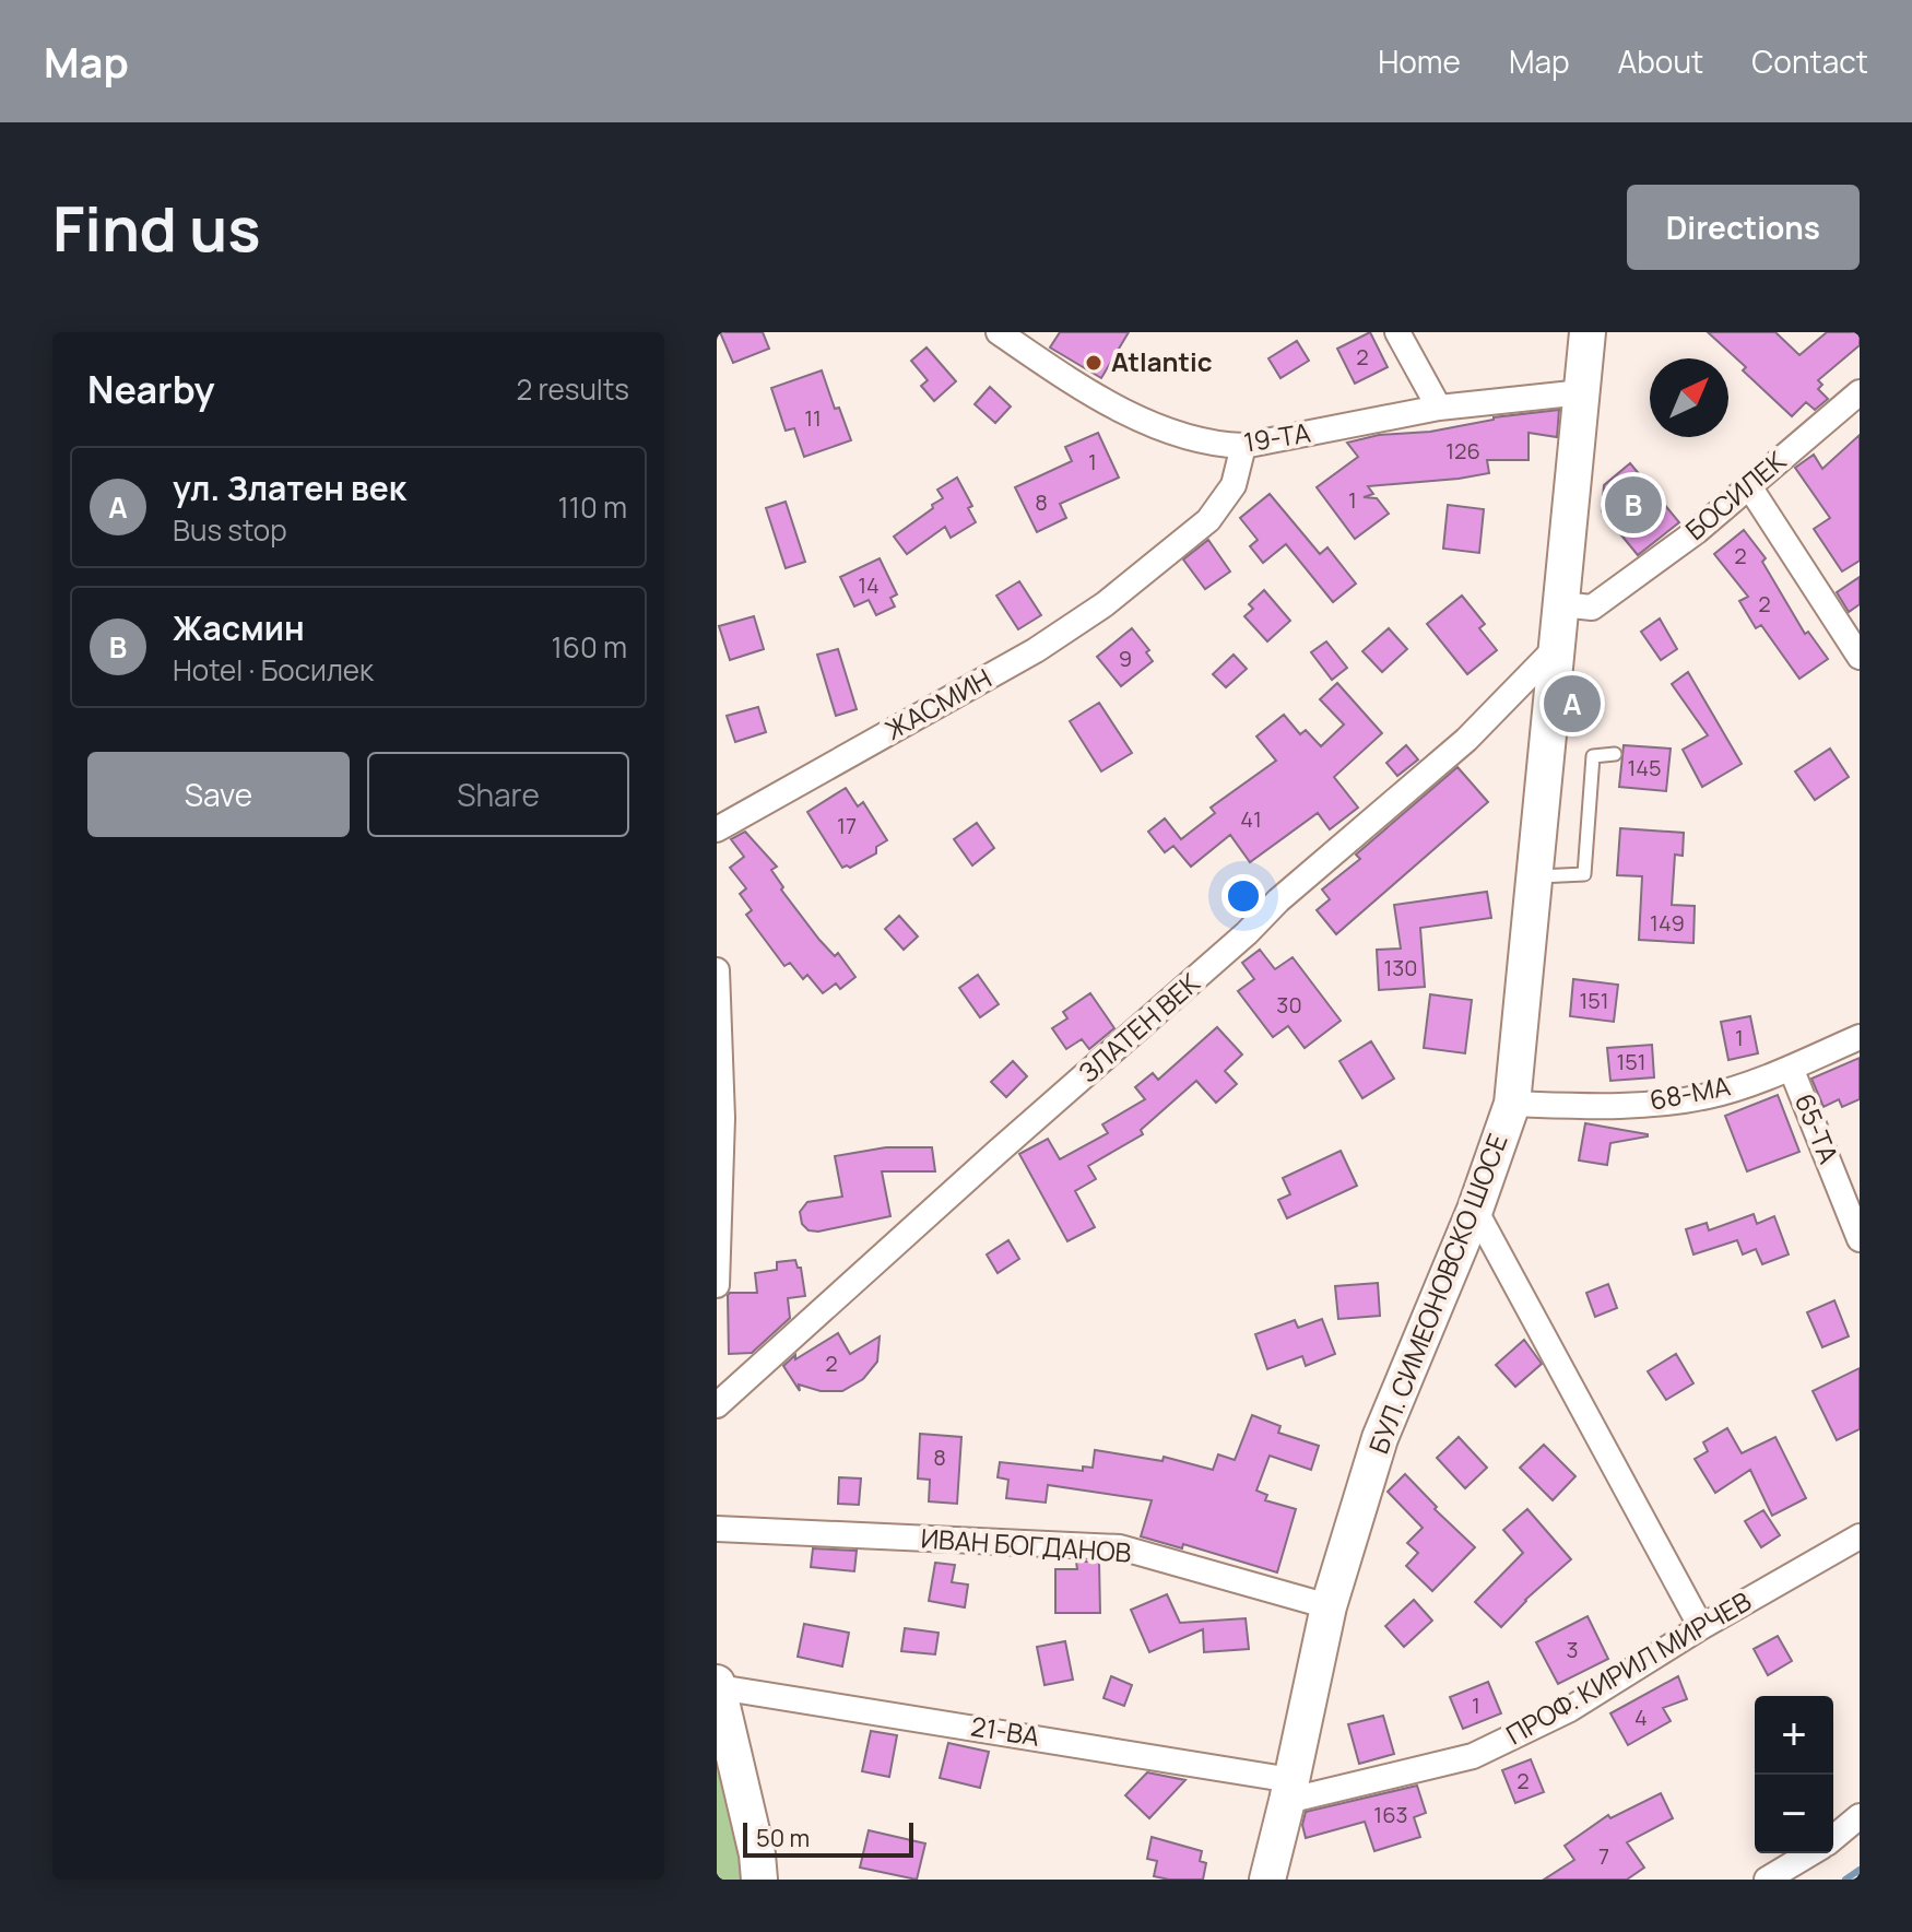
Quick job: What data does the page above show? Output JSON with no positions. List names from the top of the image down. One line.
{"streets":{"street":["19-ТА","БОСИЛЕК","ЖАСМИН","ЗЛАТЕН ВЕК","68-МА","65-ТА","БУЛ. СИМЕОНОВСКО ШОСЕ","ИВАН БОГДАНОВ","ПРОФ. КИРИЛ МИРЧЕВ","21-ВА"]},"crossings":[["19-ТА","ЖАСМИН"],["19-ТА","БУЛ. СИМЕОНОВСКО ШОСЕ"],["БОСИЛЕК","БУЛ. СИМЕОНОВСКО ШОСЕ"],["ЗЛАТЕН ВЕК","БУЛ. СИМЕОНОВСКО ШОСЕ"],["68-МА","65-ТА"],["68-МА","БУЛ. СИМЕОНОВСКО ШОСЕ"],["БУЛ. СИМЕОНОВСКО ШОСЕ","ИВАН БОГДАНОВ"],["БУЛ. СИМЕОНОВСКО ШОСЕ","ПРОФ. КИРИЛ МИРЧЕВ"],["БУЛ. СИМЕОНОВСКО ШОСЕ","21-ВА"],["ПРОФ. КИРИЛ МИРЧЕВ","21-ВА"]],"places":["Atlantic"],"house_numbers":["2","11","126","1","1","8","2","14","2","9","145","41","17","149","130","151","30","1","151","2","8","3","1","4","2","163","7"],"scale_bar":"50 m","north":"top right","page":{"header":"Map","nav":["Home","Map","About","Contact"],"buttons":["Directions",["Save","Share"]],"title":"Find us","heading":["Nearby","2 results"],"list":[{"mark":"A","name":"ул. Златен век","note":"Bus stop","value":"110 m"},{"mark":"B","name":"Жасмин","note":"Hotel · Босилек","value":"160 m"}],"pins":["B","A"],"map_buttons":["+","−"],"scale":"50 m"}}
